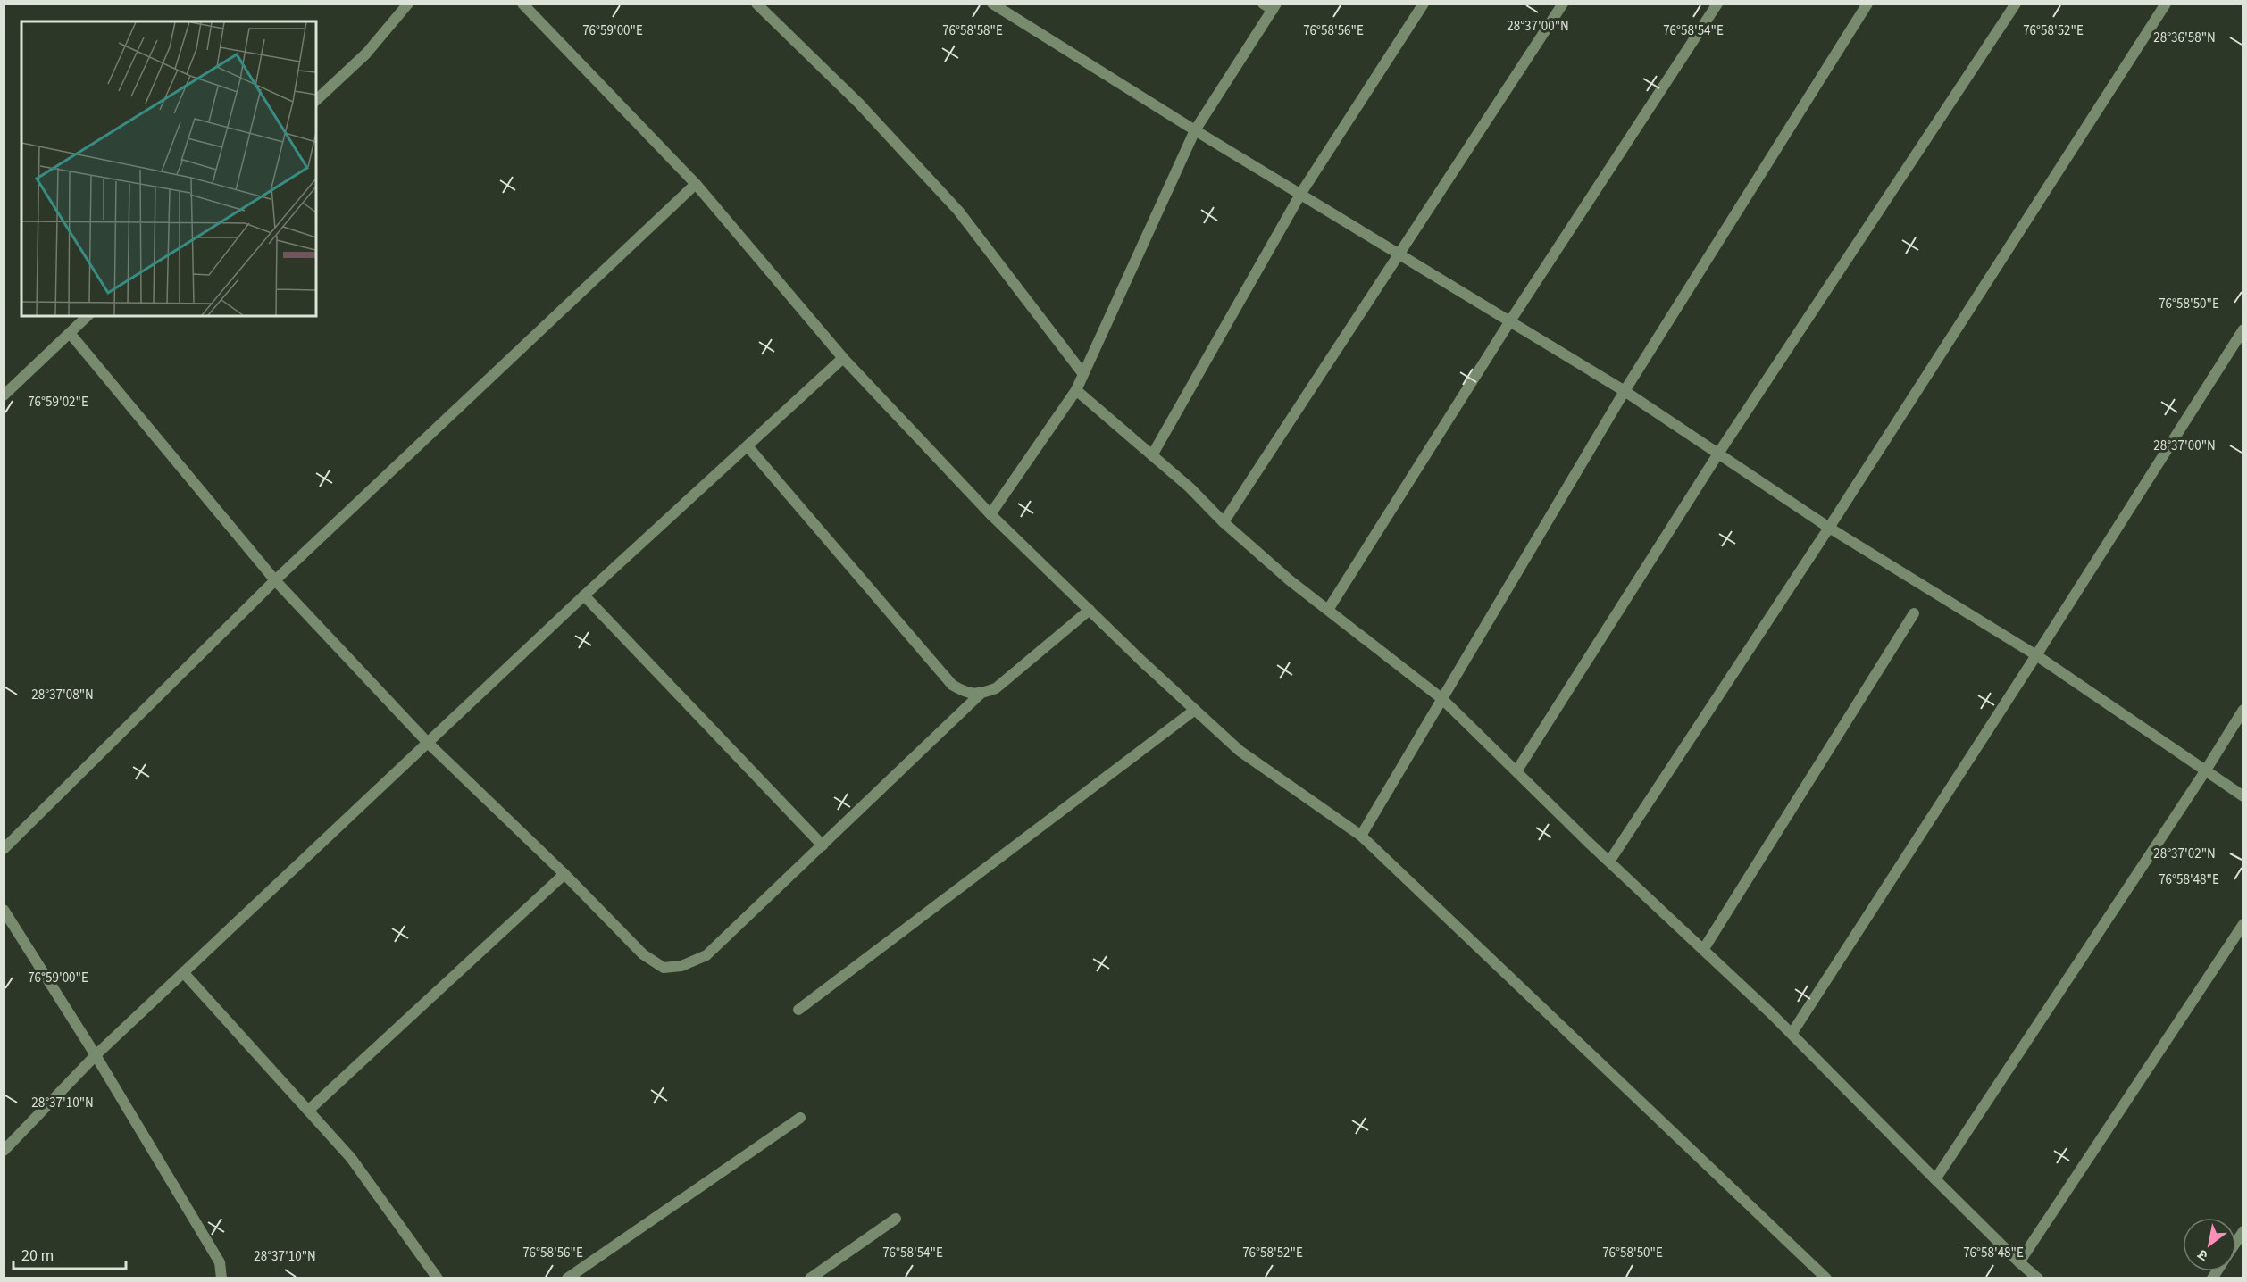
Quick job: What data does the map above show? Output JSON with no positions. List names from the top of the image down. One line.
{"scale_bar":"20 m","north":"bottom left","coordinates":["28°37'00\"N","76°59'00\"E","76°58'58\"E","76°58'56\"E","76°58'54\"E","76°58'52\"E","28°36'58\"N","76°58'50\"E","76°59'02\"E","28°37'08\"N","28°37'02\"N","76°58'48\"E","28°37'10\"N"]}
